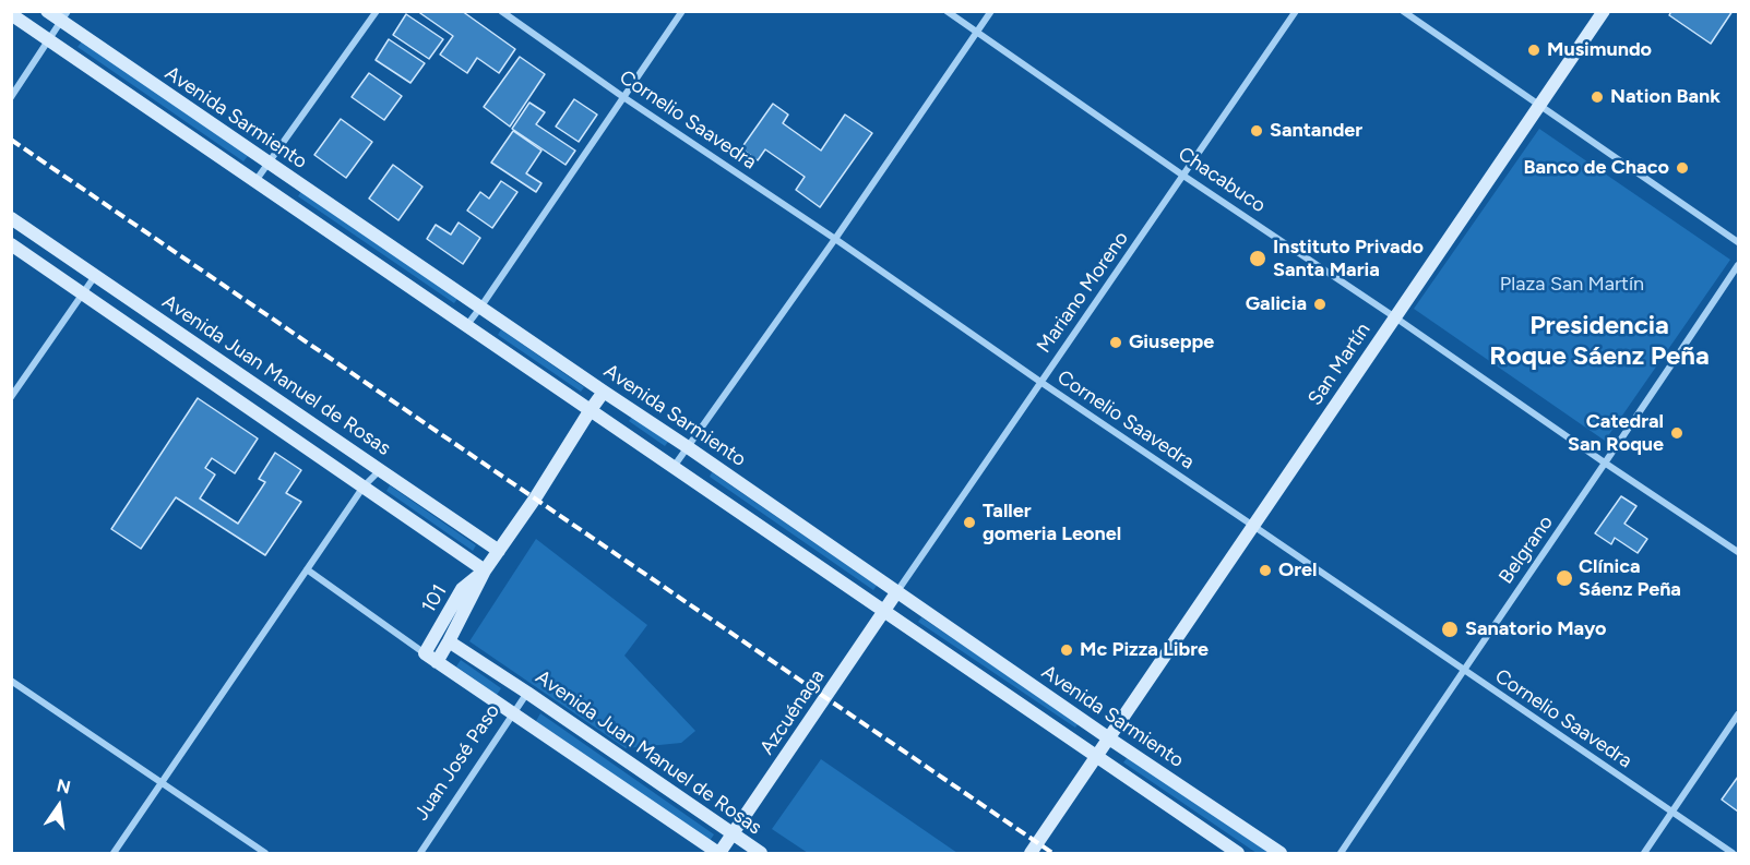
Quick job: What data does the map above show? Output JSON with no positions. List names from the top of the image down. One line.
{"streets":{"main road":["Avenida Sarmiento","San Martín","Avenida Juan Manuel de Rosas","101","Azcuénaga"],"street":["Cornelio Saavedra","Chacabuco","Mariano Moreno","Belgrano","Juan José Paso"]},"crossings":[["Avenida Sarmiento","Mariano Moreno"],["Avenida Sarmiento","San Martín"],["Avenida Sarmiento","Azcuénaga"],["Cornelio Saavedra","Mariano Moreno"],["Cornelio Saavedra","San Martín"],["Cornelio Saavedra","Belgrano"],["Chacabuco","Mariano Moreno"],["Chacabuco","San Martín"],["Chacabuco","Belgrano"],["Mariano Moreno","Azcuénaga"],["Avenida Juan Manuel de Rosas","101"],["Avenida Juan Manuel de Rosas","Azcuénaga"],["Avenida Juan Manuel de Rosas","Juan José Paso"]],"districts":["Presidencia Roque Sáenz Peña"],"parks":["Plaza San Martín"],"places":["Musimundo","Nation Bank","Santander","Banco de Chaco","Instituto Privado Santa Maria","Galicia","Giuseppe","Catedral San Roque","Taller gomeria Leonel","Orel","Clínica Sáenz Peña","Sanatorio Mayo","Mc Pizza Libre"],"north":"top"}
